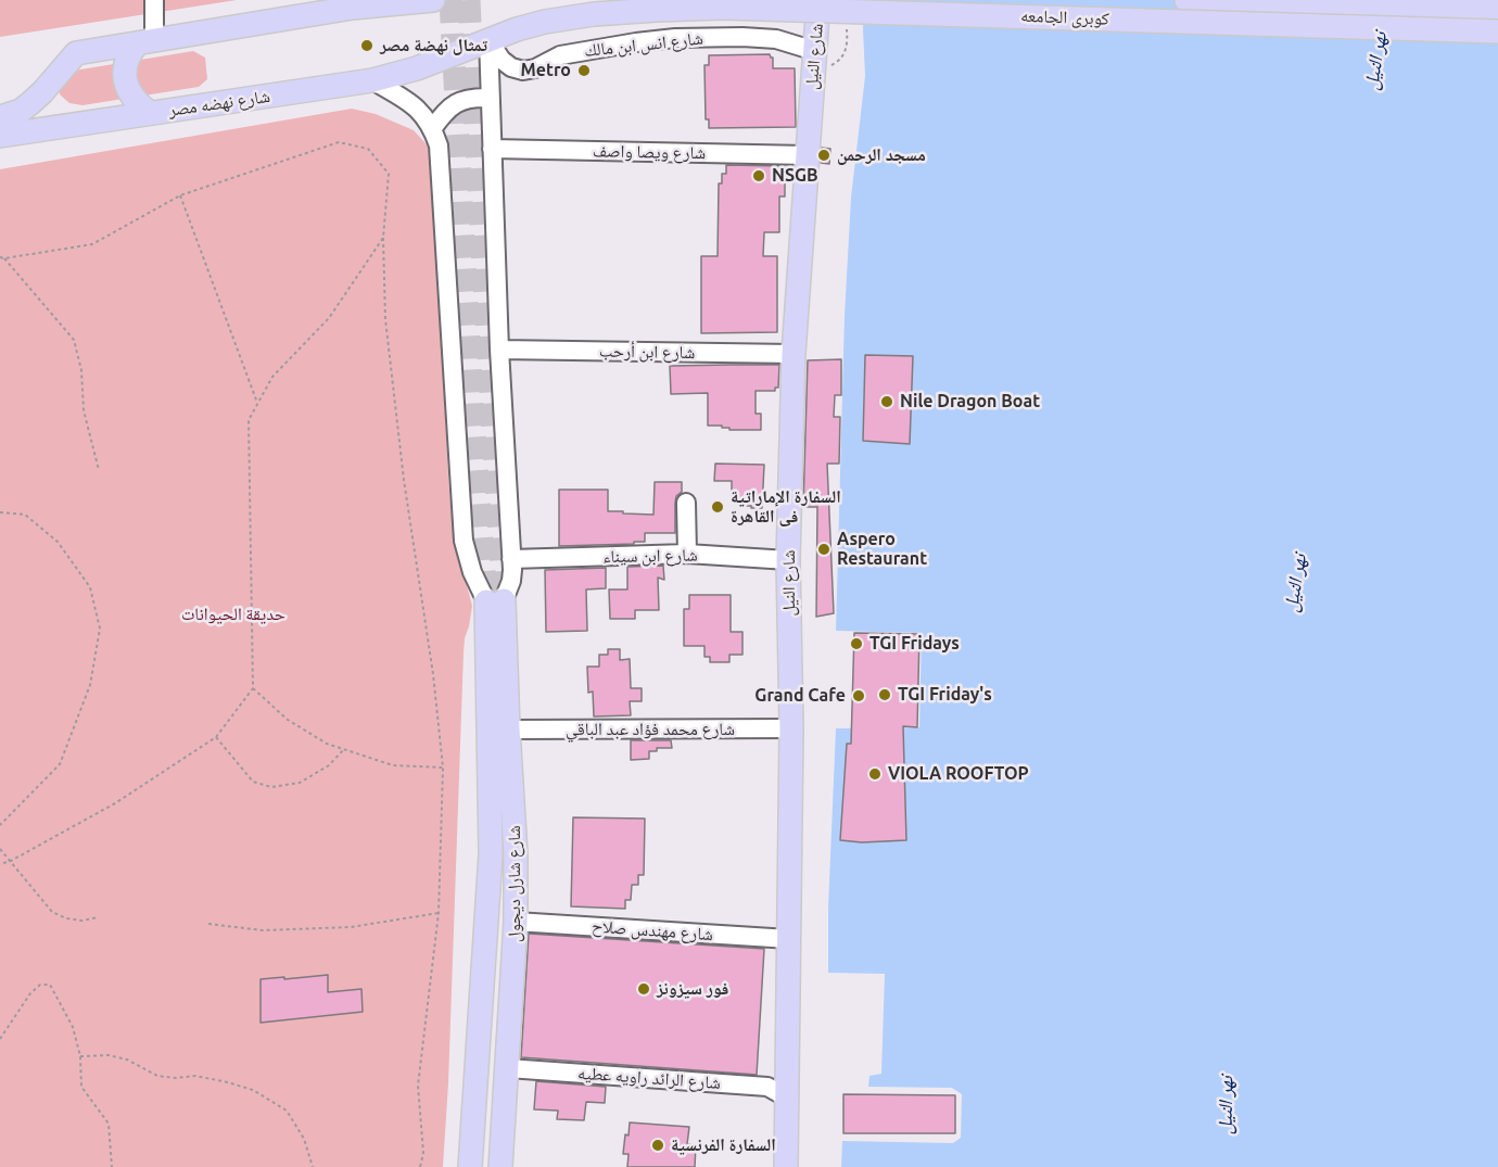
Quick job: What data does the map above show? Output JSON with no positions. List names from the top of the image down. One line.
{"streets":{"main road":["كوبرى الجامعه","شارع النيل","شارع نهضه مصر","شارع شارل ديجول"],"street":["شارع انس ابن مالك","شارع ويصا واصف","شارع ابن أرحب","شارع ابن سيناء","شارع محمد فؤاد عبد الباقي","شارع مهندس صلاح","شارع الرائد راويه عطيه"]},"crossings":[["كوبرى الجامعه","شارع انس ابن مالك"],["كوبرى الجامعه","شارع نهضه مصر"],["شارع انس ابن مالك","شارع النيل"],["شارع انس ابن مالك","شارع نهضه مصر"],["شارع النيل","شارع ويصا واصف"],["شارع النيل","شارع ابن أرحب"],["شارع النيل","شارع ابن سيناء"],["شارع النيل","شارع محمد فؤاد عبد الباقي"],["شارع النيل","شارع مهندس صلاح"],["شارع النيل","شارع الرائد راويه عطيه"],["شارع محمد فؤاد عبد الباقي","شارع شارل ديجول"],["شارع شارل ديجول","شارع مهندس صلاح"],["شارع شارل ديجول","شارع الرائد راويه عطيه"]],"water":["نهر النيل"],"parks":["حديقة الحيوانات"],"places":["تمثال نهضة مصر","Metro","مسجد الرحمن","NSGB","Nile Dragon Boat","السفارة الإماراتية فى القاهرة","Aspero Restaurant","TGI Fridays","TGI Friday's","Grand Cafe","VIOLA ROOFTOP","فور سيزونز","السفارة الفرنسية"]}
